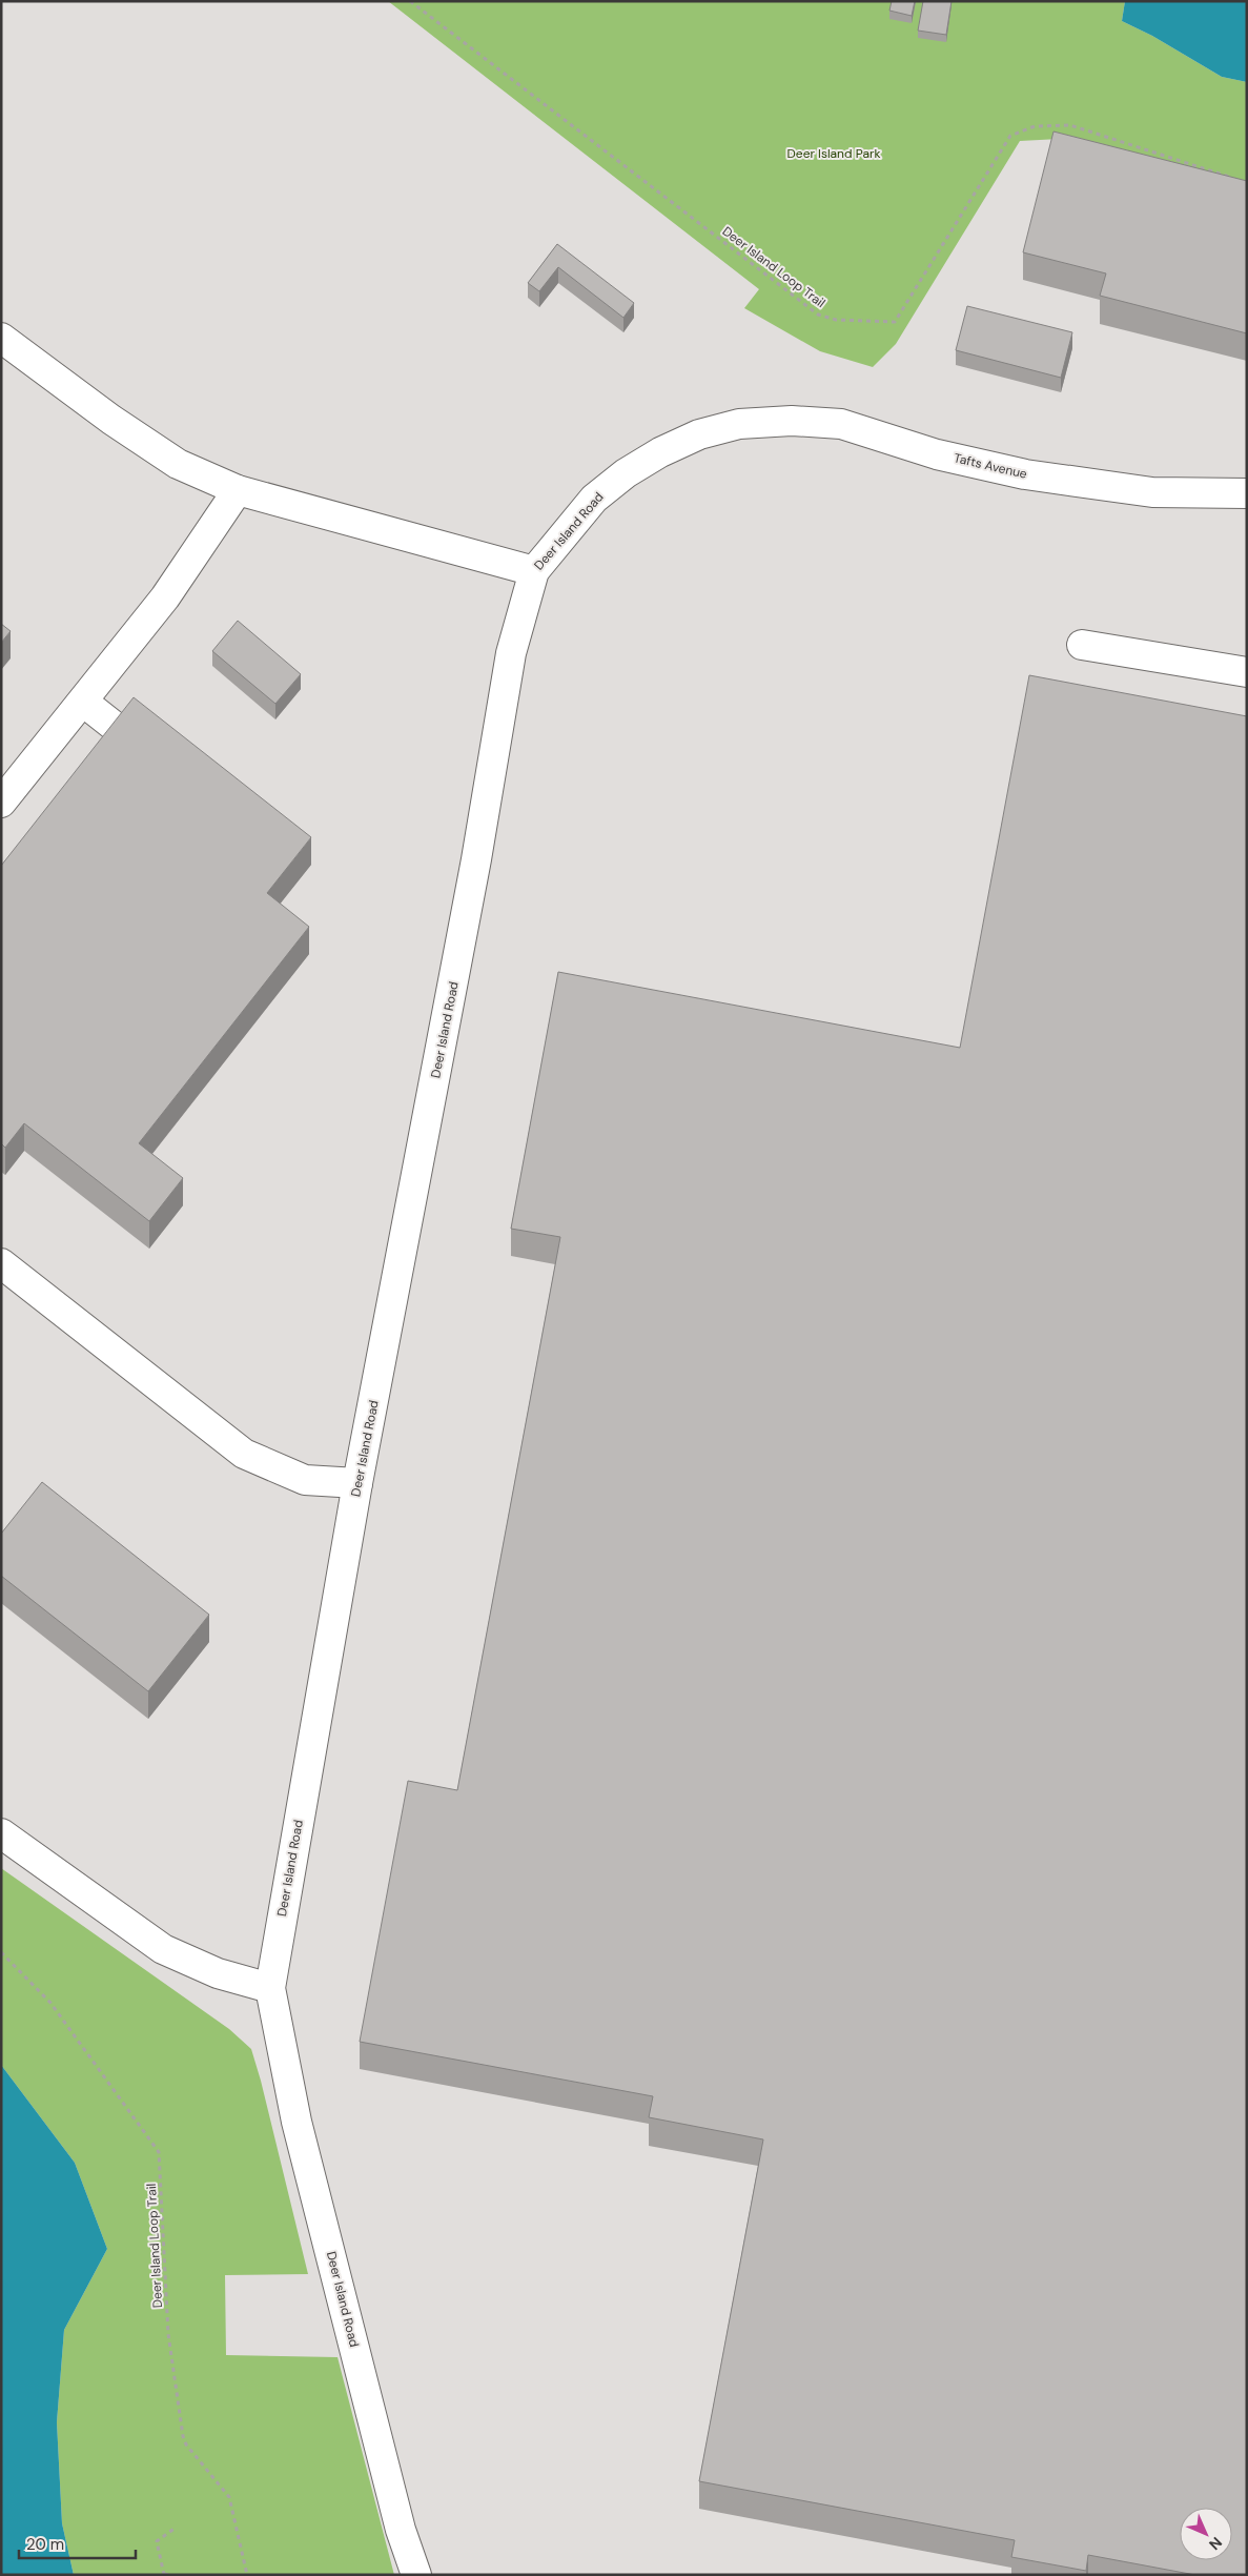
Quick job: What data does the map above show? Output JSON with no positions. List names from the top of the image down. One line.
{"streets":{"street":["Tafts Avenue","Deer Island Road"],"path":["Deer Island Loop Trail"]},"crossings":[["Tafts Avenue","Deer Island Road"]],"parks":["Deer Island Park"],"scale_bar":"20 m","north":"bottom right"}
